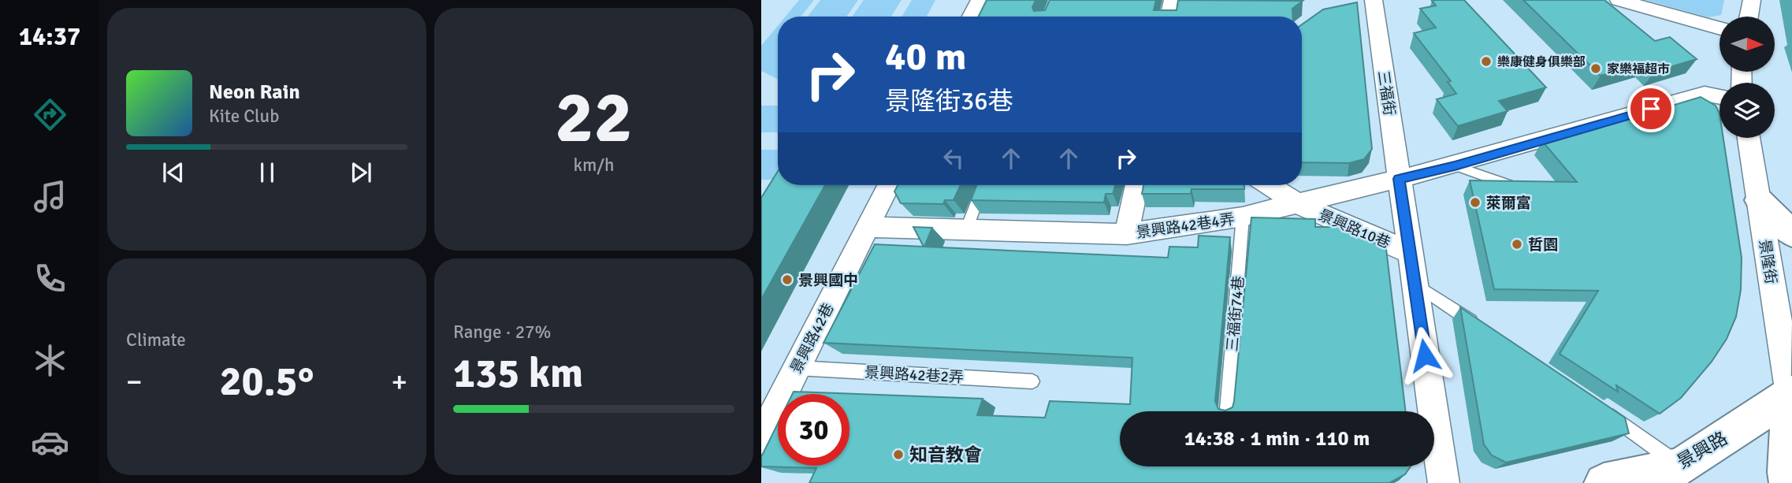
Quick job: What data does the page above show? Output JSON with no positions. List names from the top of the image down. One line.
{"streets":{"street":["三福街","景興路42巷4弄","景興路10巷","景隆街","景興路42巷","景興路"],"lane":["三福街74巷","景興路42巷2弄"]},"crossings":[["三福街","景興路42巷4弄"],["三福街","景興路10巷"],["景興路42巷4弄","景興路10巷"],["景興路42巷4弄","三福街74巷"],["景興路42巷4弄","景興路42巷"],["景隆街","景興路"],["景興路42巷","景興路42巷2弄"]],"places":["樂康健身俱樂部","家樂福超市","萊爾富","哲園","景興國中","知音教會"],"north":"right","page":{"tabs":"14:37","tile":[["22","km/h"],"Climate",["Range · 27%","135 km"]],"turn":["40 m","景隆街36巷"],"song":["Neon Rain","Kite Club"],"heat":["−","20.5°","+"],"limit":"30","trip":"14:38 · 1 min · 110 m"}}
